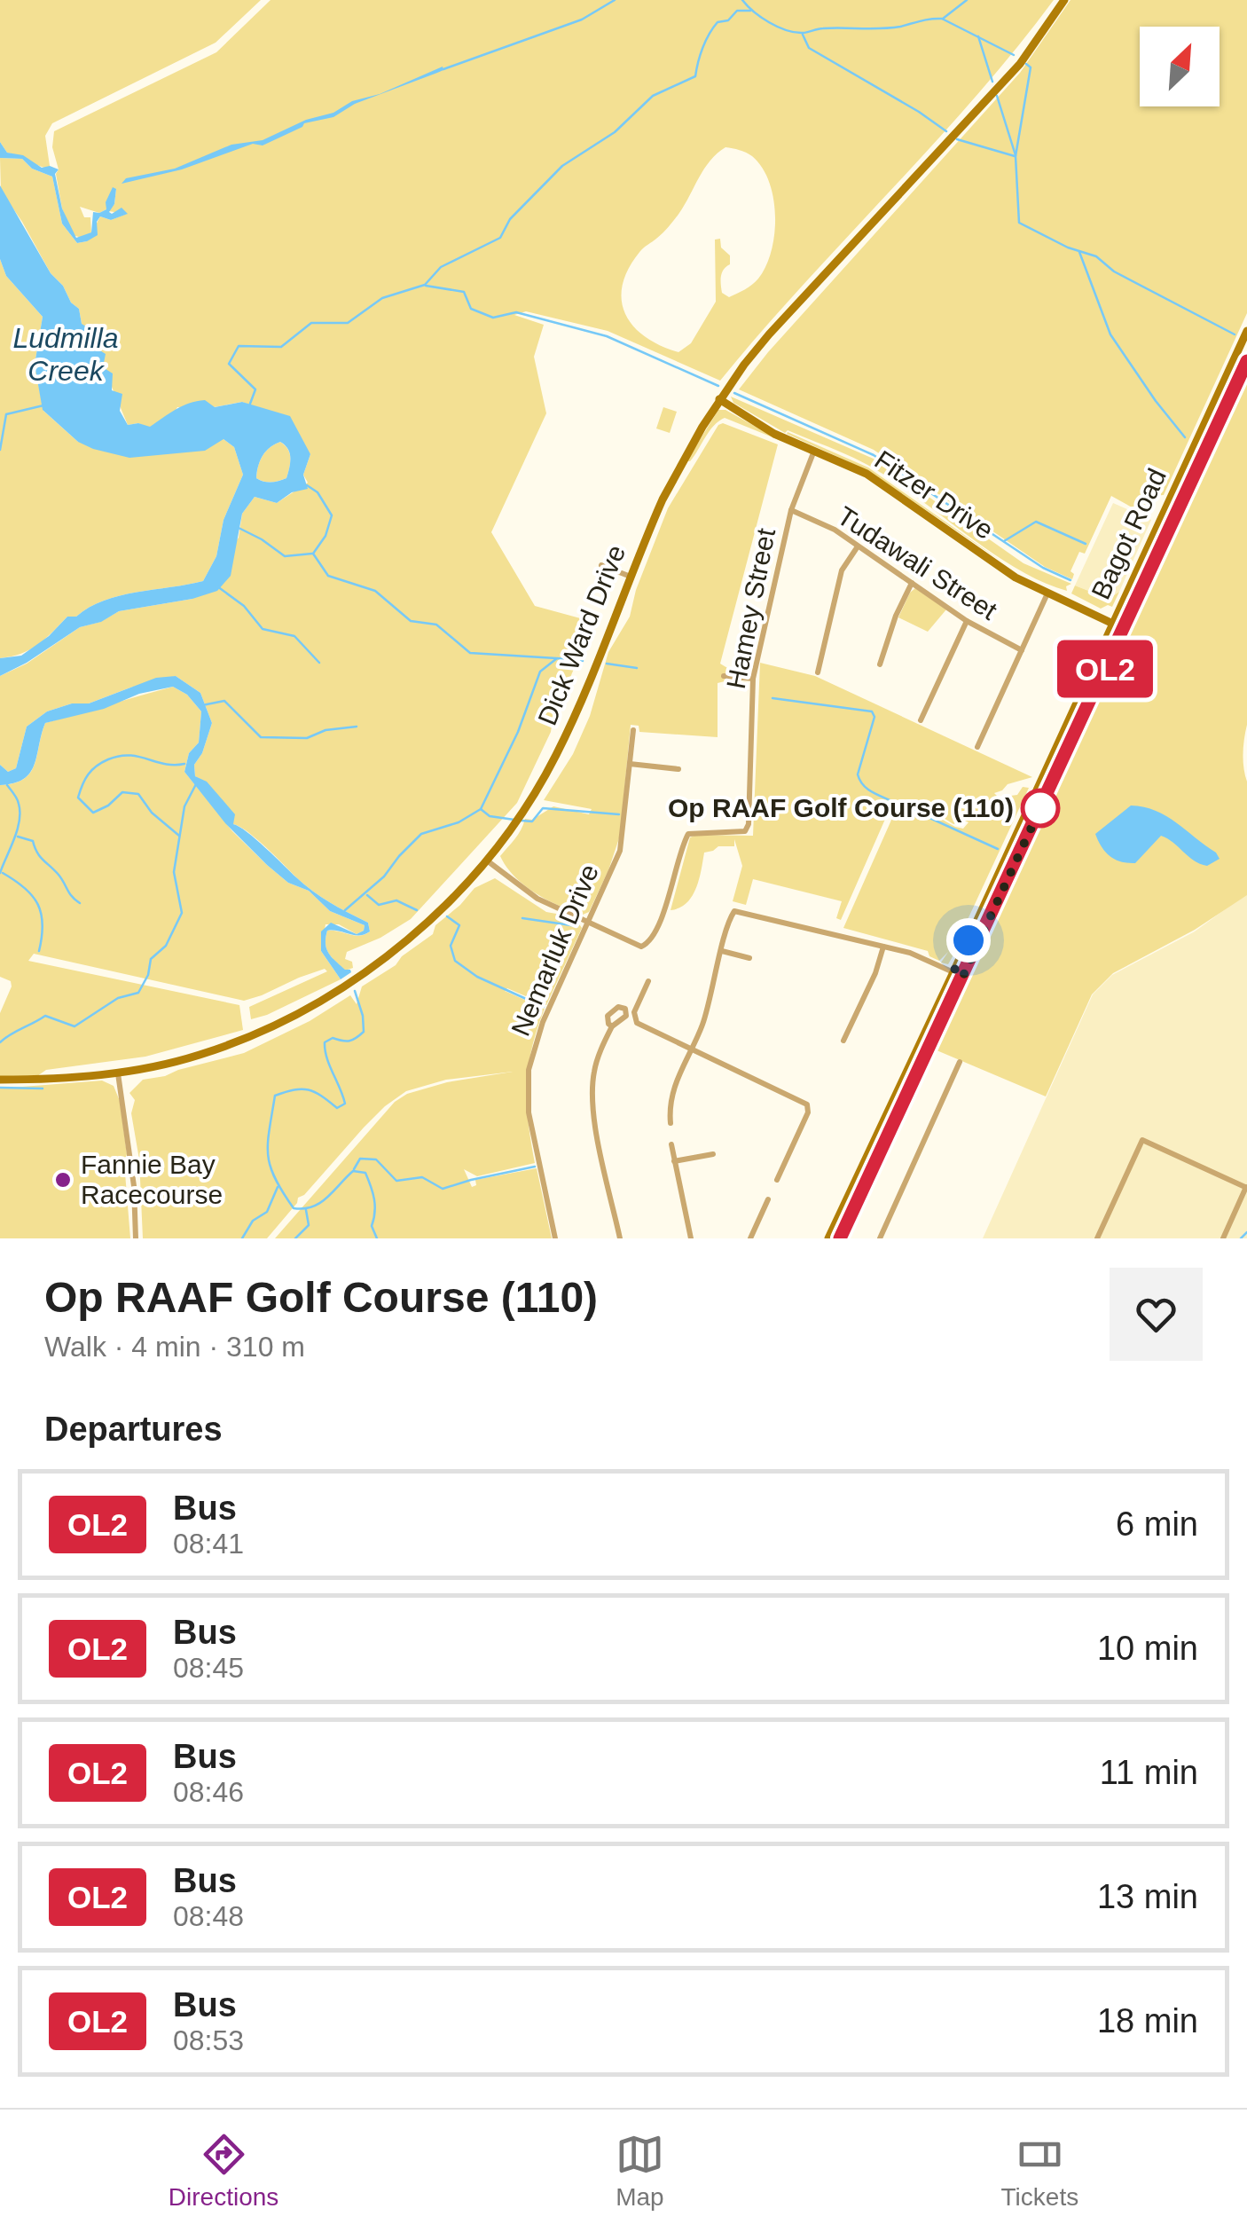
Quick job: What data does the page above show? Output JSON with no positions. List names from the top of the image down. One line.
{"streets":{"street":["Fitzer Drive","Bagot Road","Tudawali Street","Hamey Street","Dick Ward Drive","Nemarluk Drive"]},"crossings":[["Fitzer Drive","Bagot Road"],["Fitzer Drive","Hamey Street"],["Fitzer Drive","Dick Ward Drive"],["Tudawali Street","Hamey Street"],["Hamey Street","Nemarluk Drive"]],"water":["Ludmilla Creek"],"places":["Op RAAF Golf Course (110)","Fannie Bay Racecourse"],"lines":["bus line OL2"],"north":"top right","page":{"on_map":"OL2","heading":[["Op RAAF Golf Course (110)","Walk · 4 min · 310 m"],"Departures"],"list":[{"mark":"OL2","name":"Bus","note":"08:41","value":"6 min"},{"mark":"OL2","name":"Bus","note":"08:45","value":"10 min"},{"mark":"OL2","name":"Bus","note":"08:46","value":"11 min"},{"mark":"OL2","name":"Bus","note":"08:48","value":"13 min"},{"mark":"OL2","name":"Bus","note":"08:53","value":"18 min"}],"tabs":["Directions","Map","Tickets"]}}
